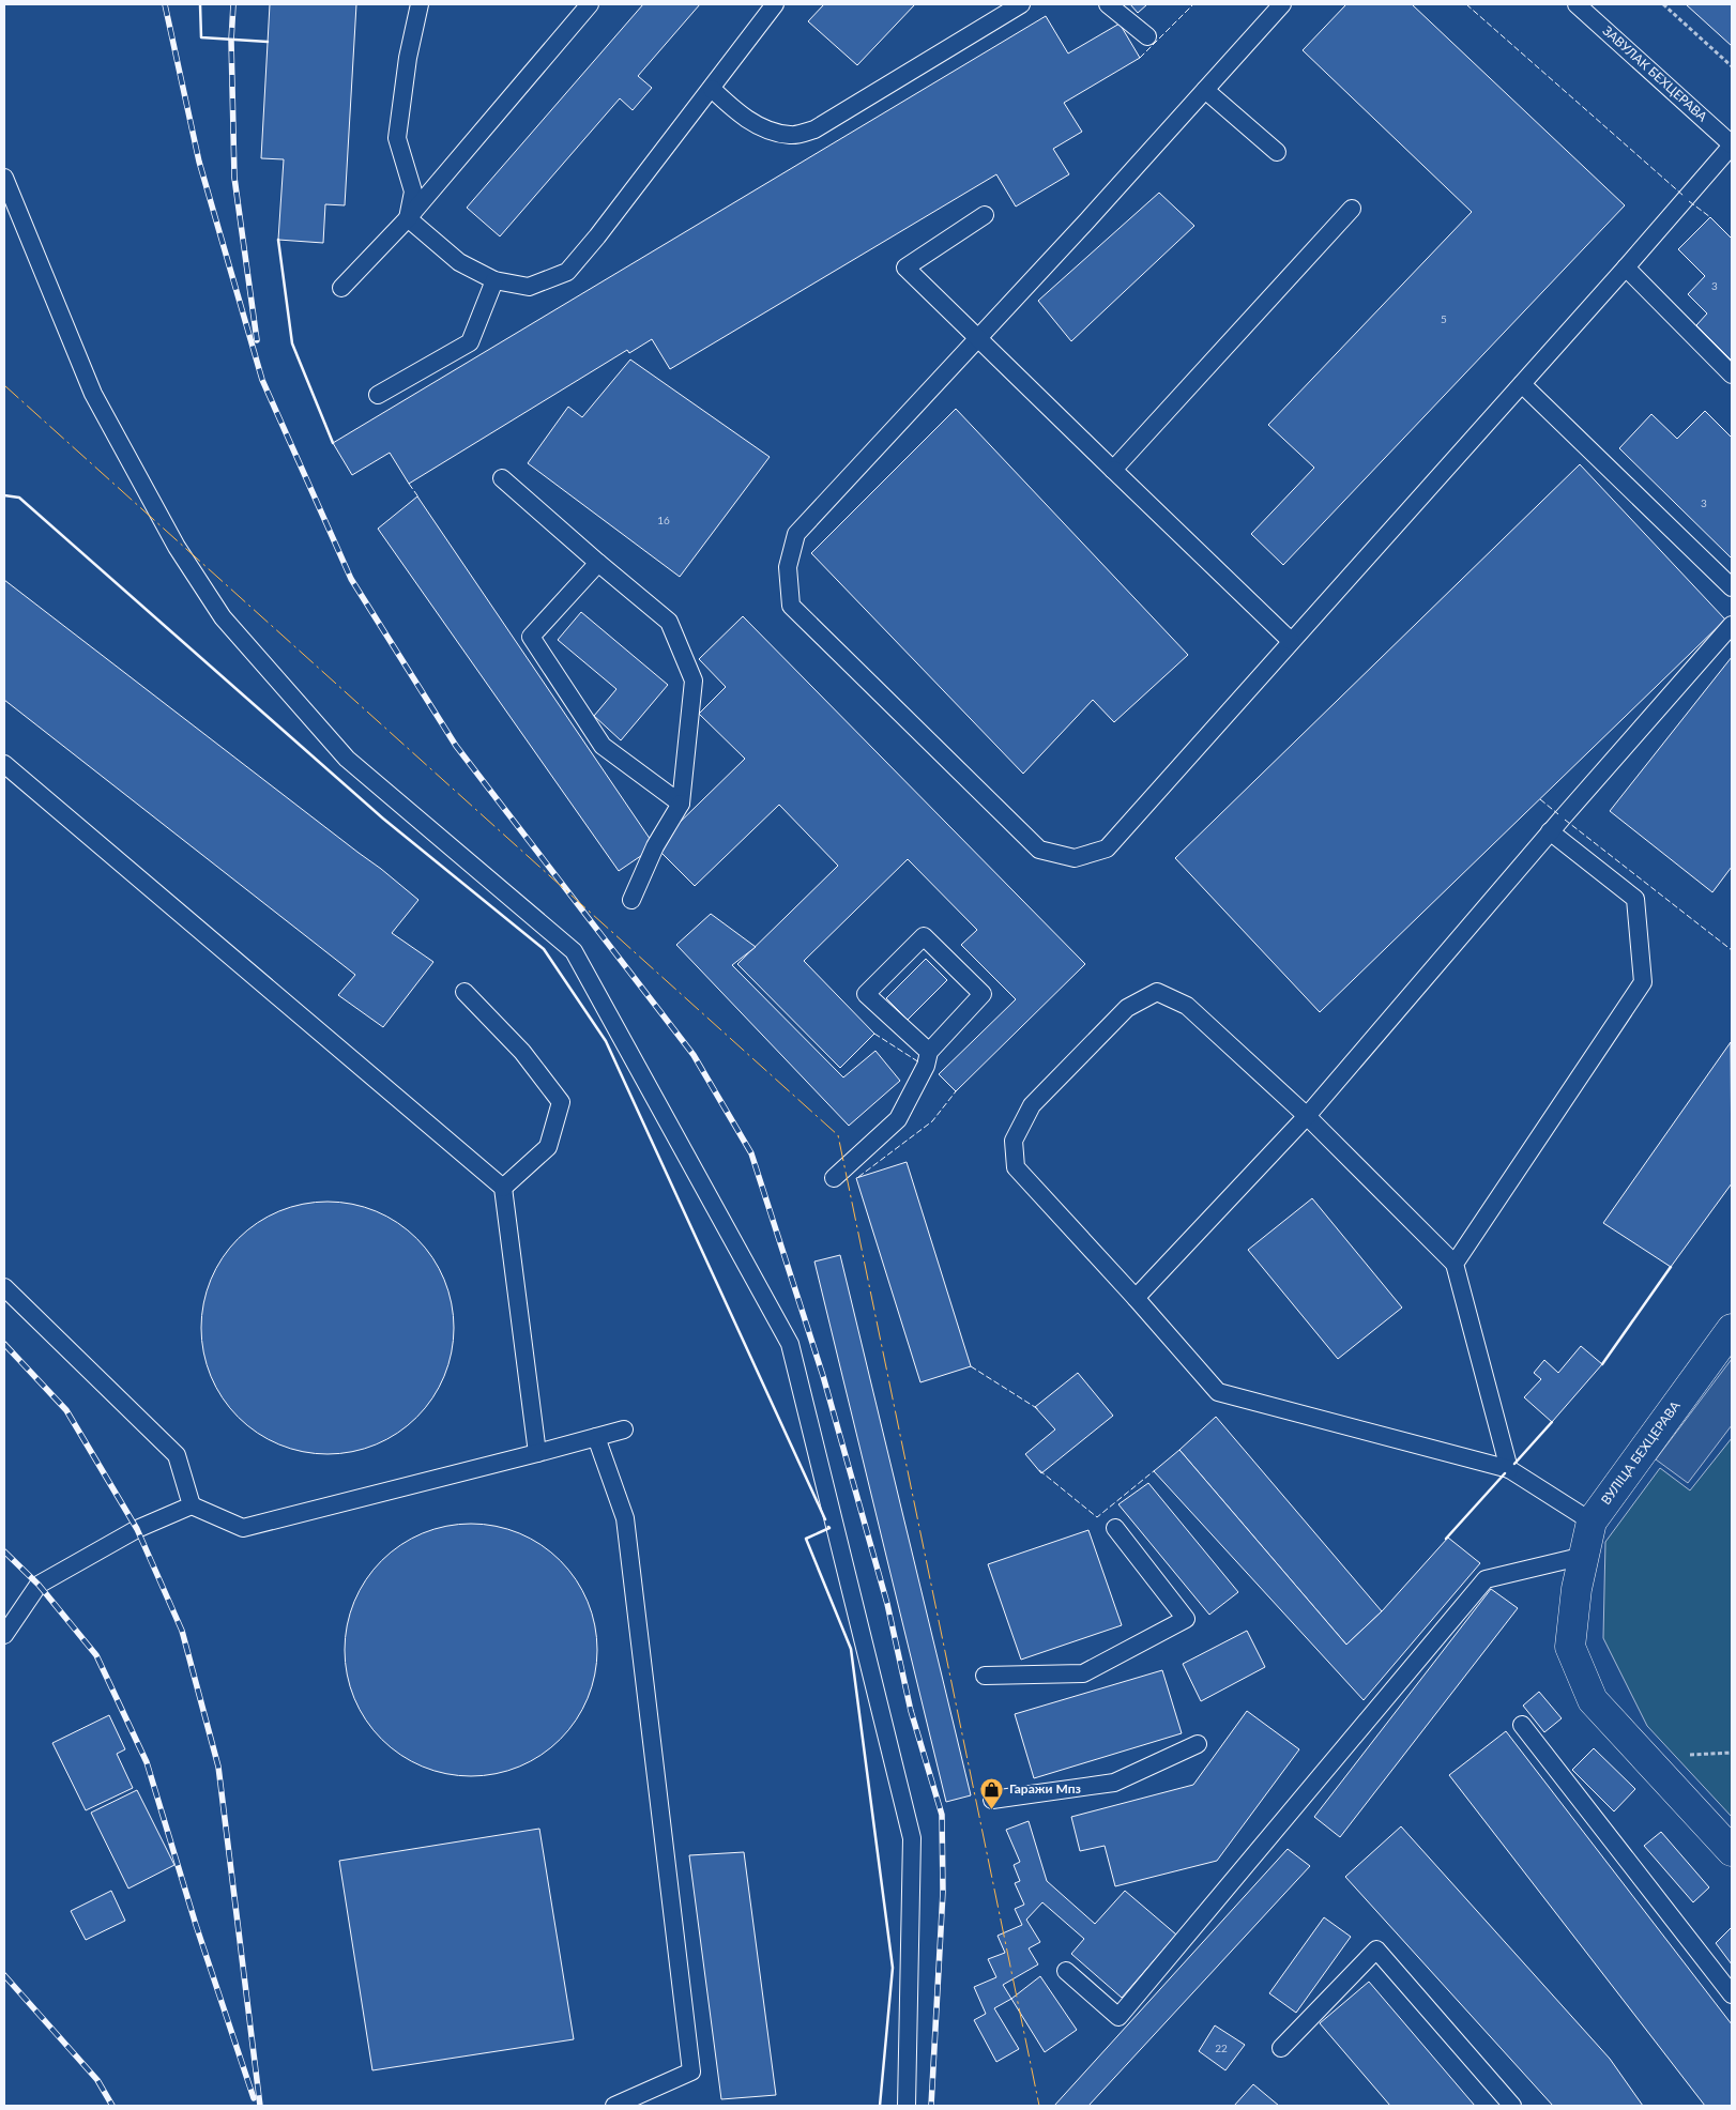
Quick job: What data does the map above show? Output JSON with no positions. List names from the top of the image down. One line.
{"streets":{"street":["ВУЛІЦА БЕХЦЕРАВА"],"lane":["ЗАВУЛАК БЕХЦЕРАВА"]},"places":{"shop":["Гаражи Мпз"]},"house_numbers":["3","5","3","16","22"]}
